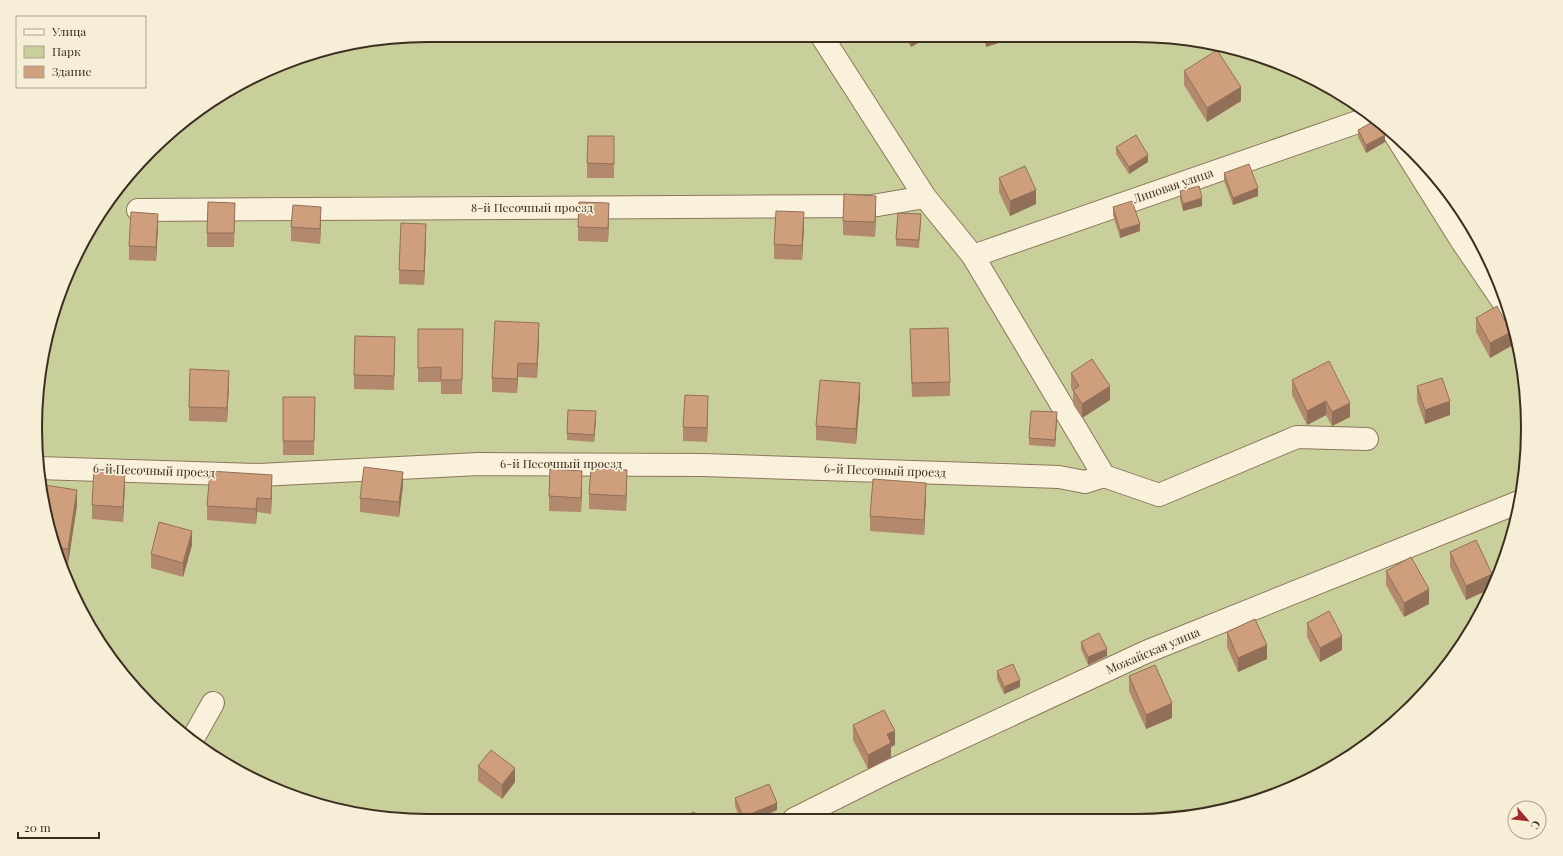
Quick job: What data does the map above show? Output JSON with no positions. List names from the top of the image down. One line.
{"streets":{"lane":["Липовая улица","8-й Песочный проезд","6-й Песочный проезд","Можайская улица"]},"legend":["Улица","Парк","Здание"],"scale_bar":"20 m","north":"bottom right"}
